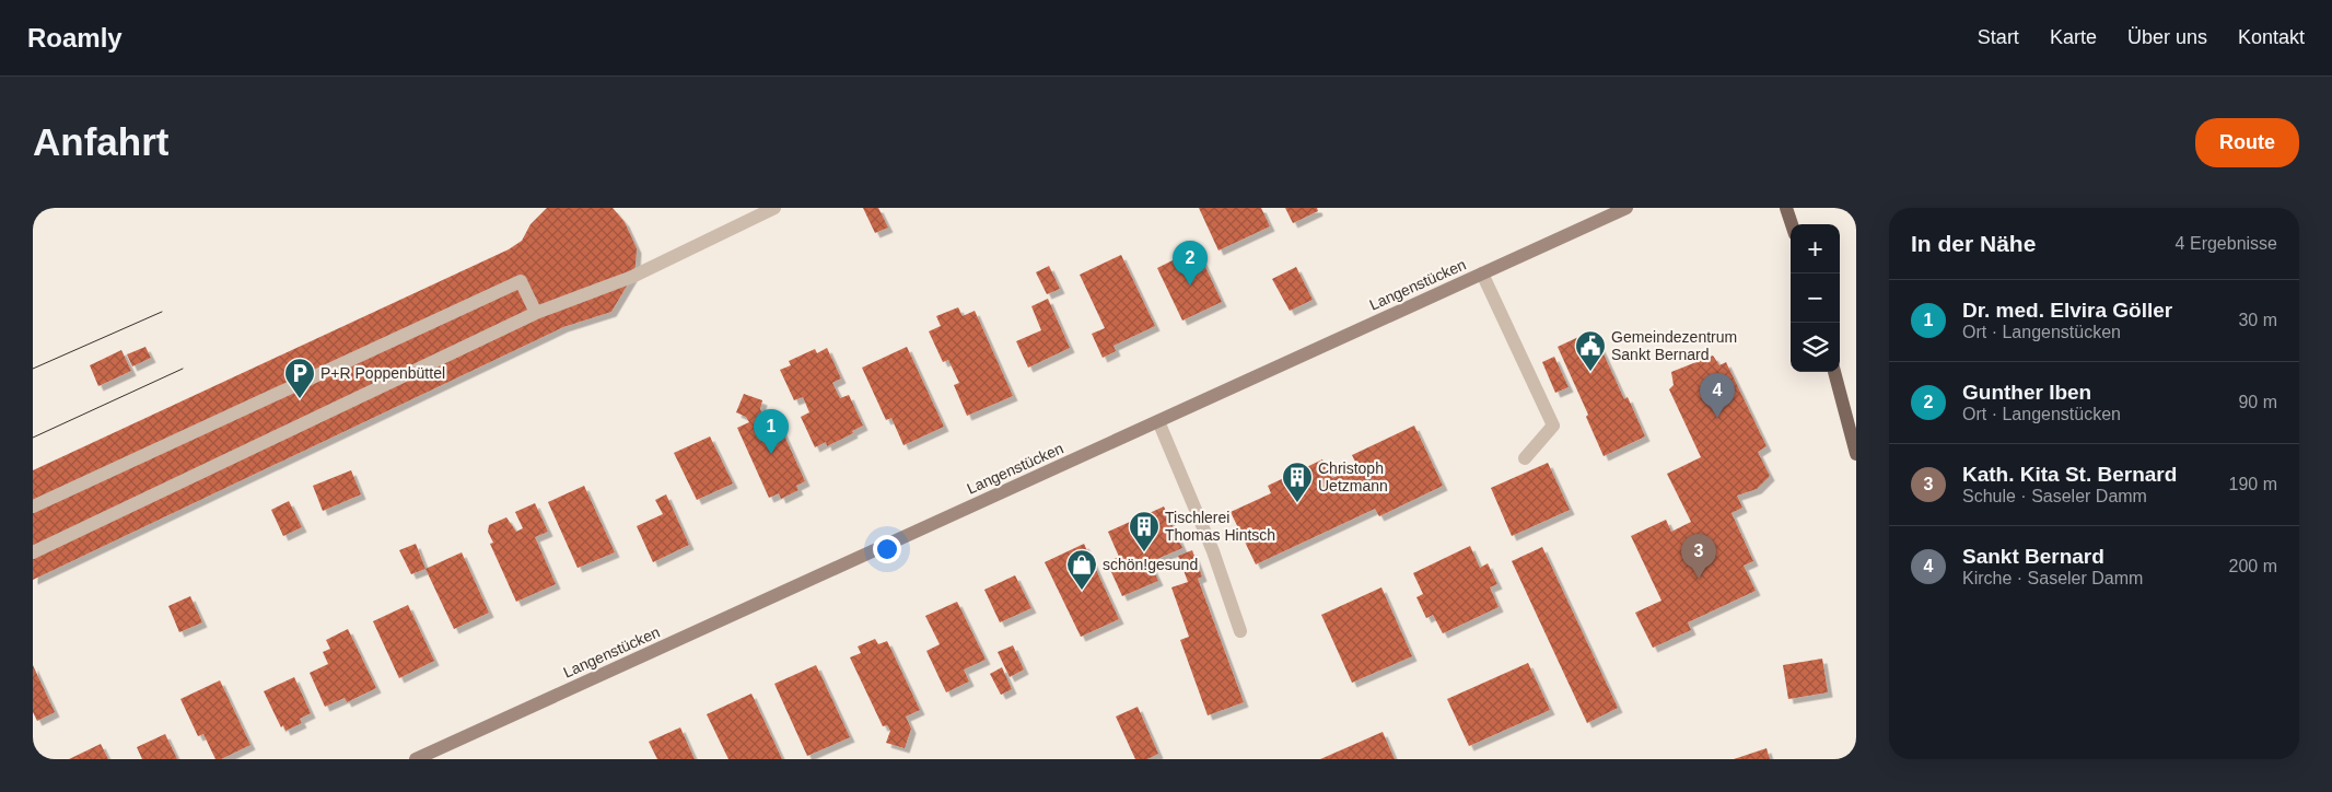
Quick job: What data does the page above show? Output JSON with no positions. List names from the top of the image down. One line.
{"streets":{"street":["Langenstücken"]},"places":{"public building":["Gemeindezentrum Sankt Bernard"],"parking":["P+R Poppenbüttel"],"building":["Christoph Uetzmann","Tischlerei Thomas Hintsch"],"shop":["schön!gesund"]},"page":{"header":"Roamly","nav":["Start","Karte","Über uns","Kontakt"],"buttons":"Route","title":"Anfahrt","heading":["In der Nähe","4 Ergebnisse"],"map_buttons":["+","−"],"pins":["2","4","1","3"],"list":[{"mark":"1","name":"Dr. med. Elvira Göller","note":"Ort · Langenstücken","value":"30 m"},{"mark":"2","name":"Gunther Iben","note":"Ort · Langenstücken","value":"90 m"},{"mark":"3","name":"Kath. Kita St. Bernard","note":"Schule · Saseler Damm","value":"190 m"},{"mark":"4","name":"Sankt Bernard","note":"Kirche · Saseler Damm","value":"200 m"}]}}
